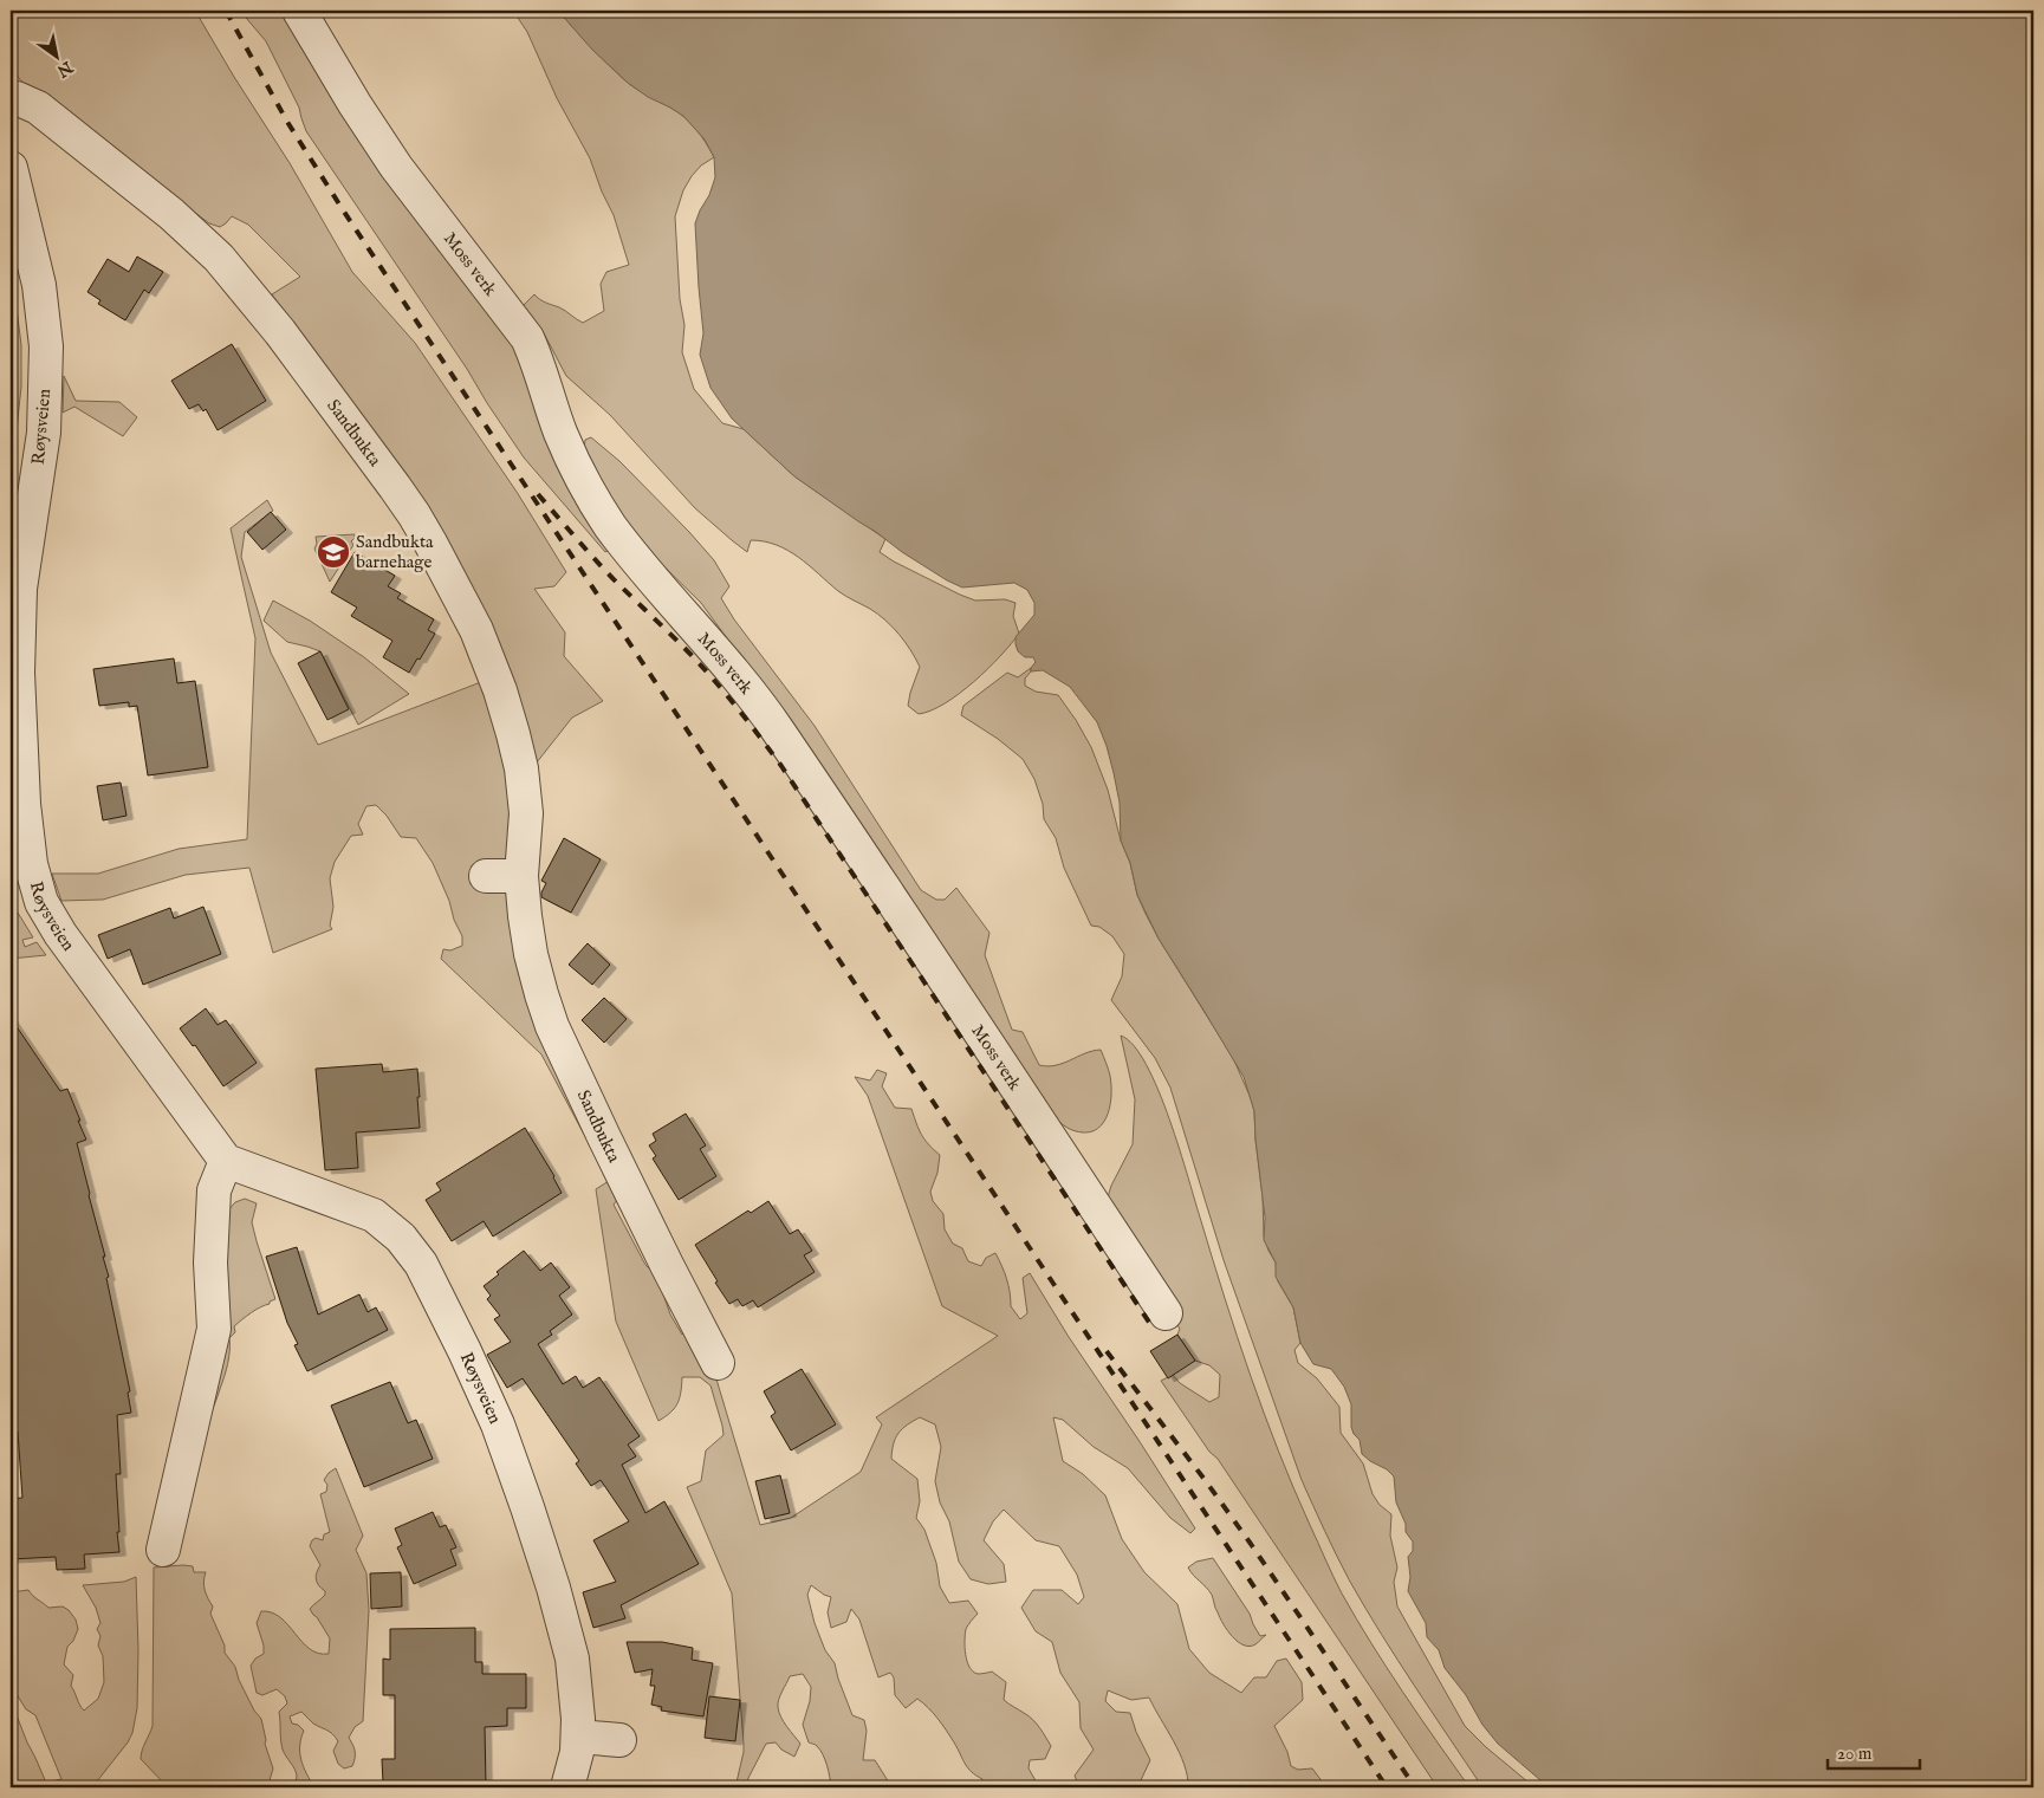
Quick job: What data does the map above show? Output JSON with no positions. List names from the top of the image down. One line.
{"streets":{"street":["Moss verk","Røysveien","Sandbukta"]},"places":{"school or university":["Sandbukta barnehage"]},"scale_bar":"20 m","north":"bottom right"}
